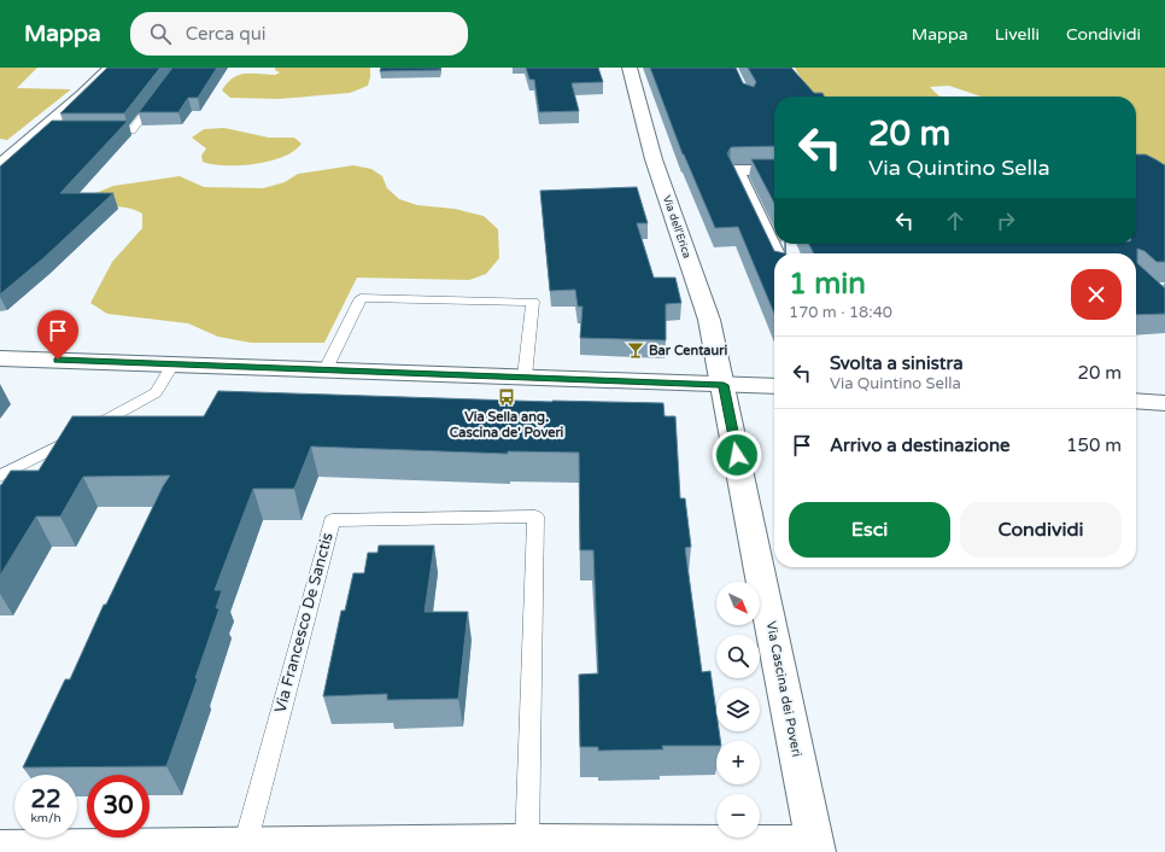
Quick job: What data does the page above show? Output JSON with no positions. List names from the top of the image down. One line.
{"streets":{"street":["Via dell'Erica","Via Cascina dei Poveri"],"lane":["Via Francesco De Sanctis"]},"crossings":[["Via dell'Erica","Via Cascina dei Poveri"]],"places":{"bar":["Bar Centauri"],"bus stop":["Via Sella ang. Cascina de' Poveri"]},"north":"bottom right","page":{"header":"Mappa","search":"Cerca qui","nav":["Mappa","Livelli","Condividi"],"turn":["20 m","Via Quintino Sella"],"heading":["1 min","170 m · 18:40"],"list":[{"name":"Svolta a sinistra","note":"Via Quintino Sella","value":"20 m"},{"name":"Arrivo a destinazione","value":"150 m"}],"buttons":["Esci","Condividi"],"map_buttons":["+","−"],"speed":"22 km/h","limit":"30"}}
